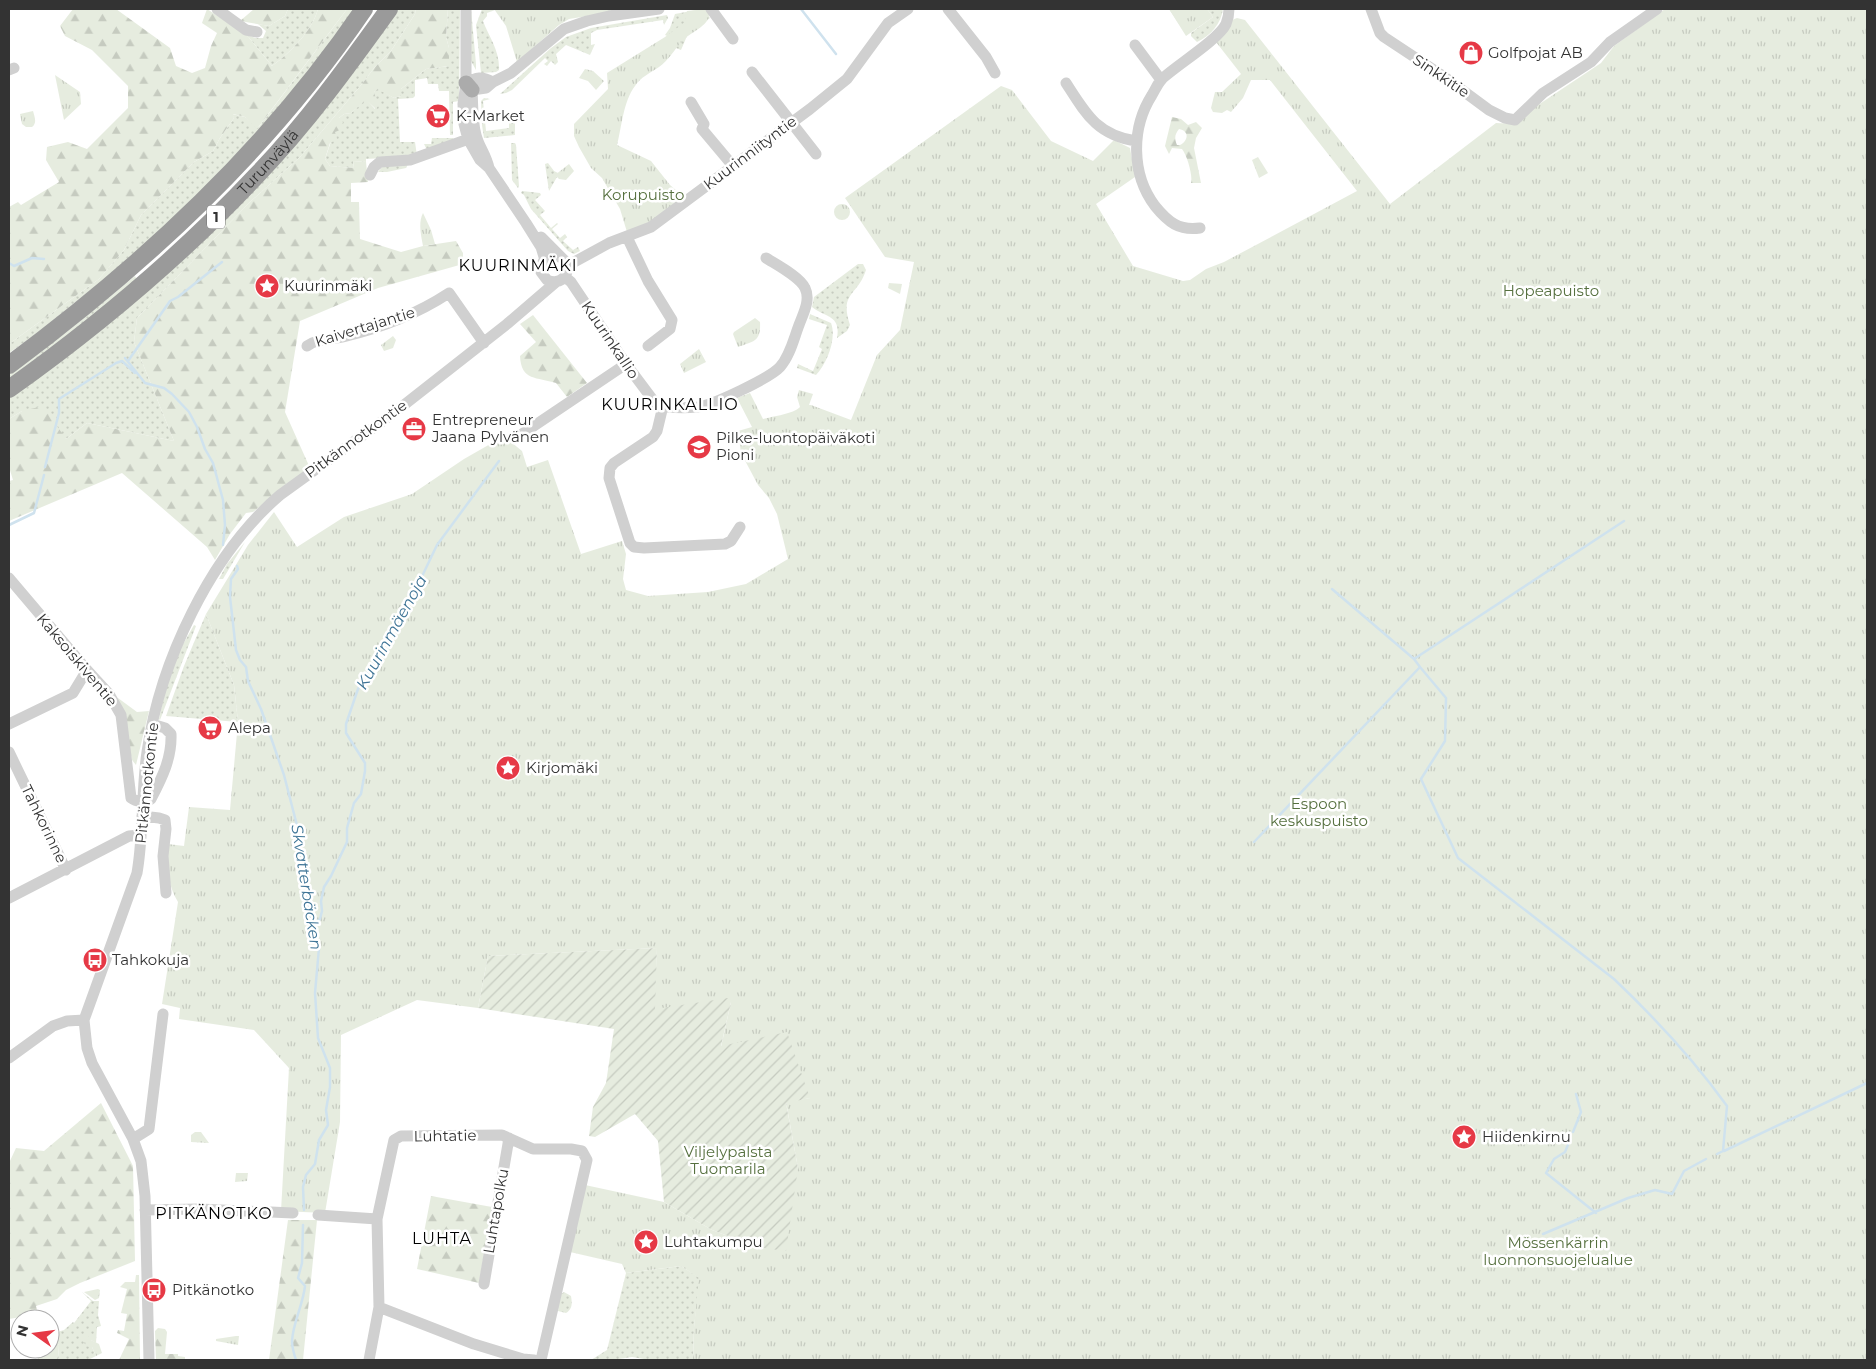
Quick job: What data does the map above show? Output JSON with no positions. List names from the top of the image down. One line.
{"streets":{"highway":["Turunväylä","1"],"street":["Sinkkitie","Kuurinniityntie","Kaivertajantie","Kuurinkallio","Pitkännotkontie","Kaksoiskiventie","Tahkorinne","Luhtatie","Luhtapolku"]},"crossings":[["Kuurinniityntie","Kuurinkallio"],["Kuurinniityntie","Pitkännotkontie"],["Kaivertajantie","Pitkännotkontie"],["Kuurinkallio","Pitkännotkontie"],["Pitkännotkontie","Kaksoiskiventie"],["Luhtatie","Luhtapolku"]],"districts":["KUURINMÄKI","KUURINKALLIO","PITKÄNOTKO","LUHTA"],"water":["Kuurinmäenoja","Skvatterbäcken"],"parks":["Korupuisto","Hopeapuisto","Espoon keskuspuisto","Viljelypalsta Tuomarila","Mössenkärrin luonnonsuojelualue"],"places":{"shop":["Golfpojat AB"],"supermarket":["K-Market","Alepa"],"place":["Kuurinmäki","Kirjomäki","Hiidenkirnu","Luhtakumpu"],"office":["Entrepreneur Jaana Pylvänen"],"school or university":["Pilke-luontopäiväkoti Pioni"],"bus stop":["Tahkokuja","Pitkänotko"]},"north":"left"}
